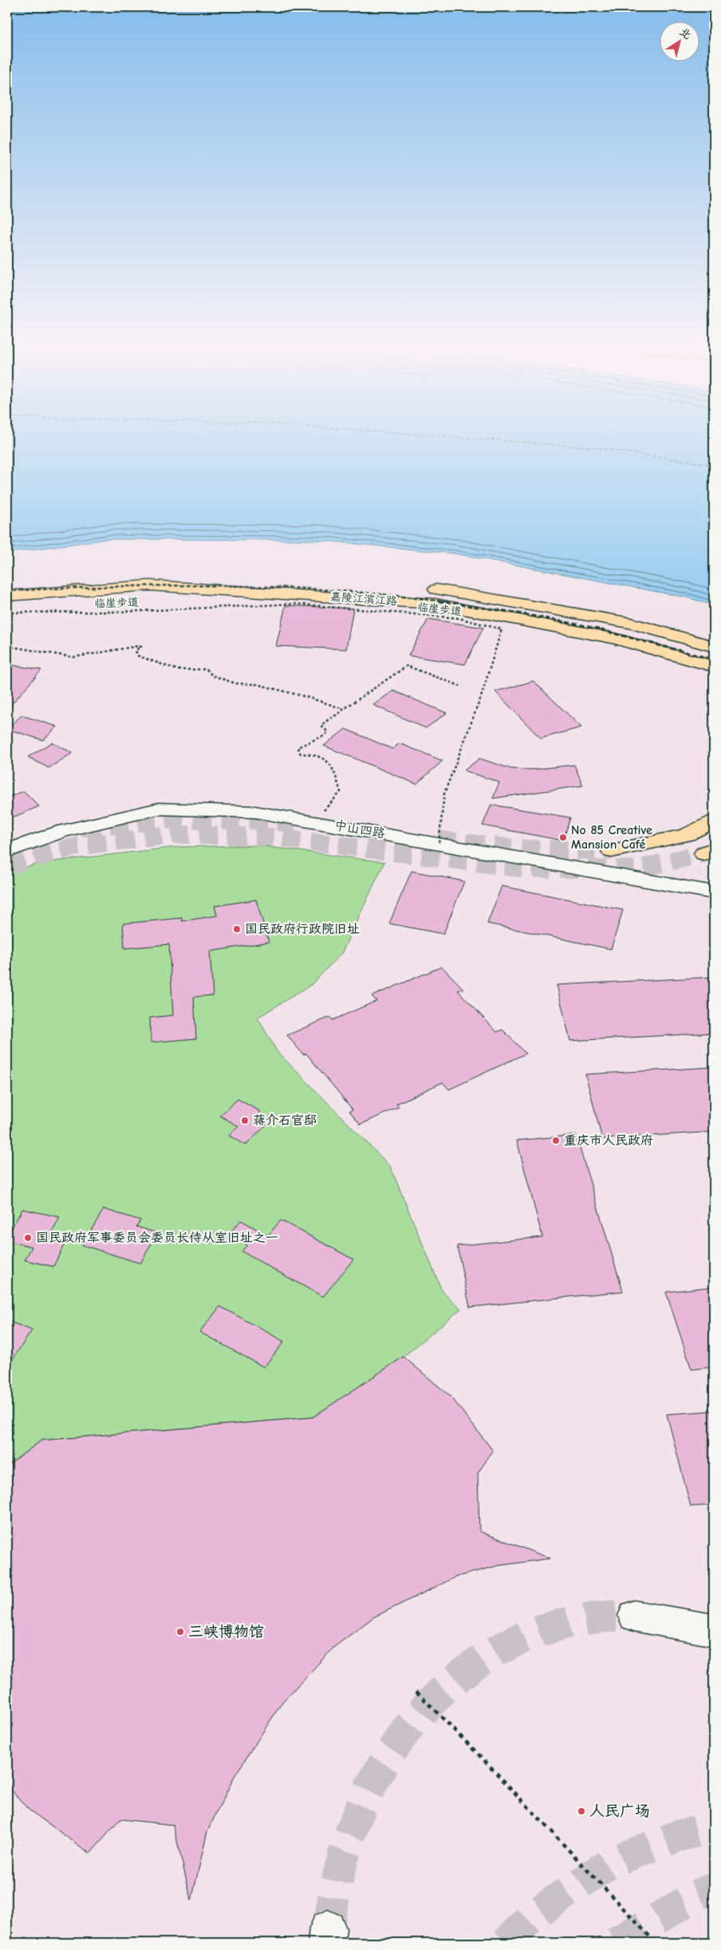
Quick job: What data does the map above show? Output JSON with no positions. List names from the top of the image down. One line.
{"streets":{"main road":["嘉陵江滨江路"],"street":["中山四路"],"path":["临崖步道"]},"crossings":[["临崖步道","中山四路"]],"places":["No 85 Creative Mansion Café","国民政府行政院旧址","蒋介石官邸","重庆市人民政府","国民政府军事委员会委员长侍从室旧址之一","三峡博物馆","人民广场"],"north":"top right"}
